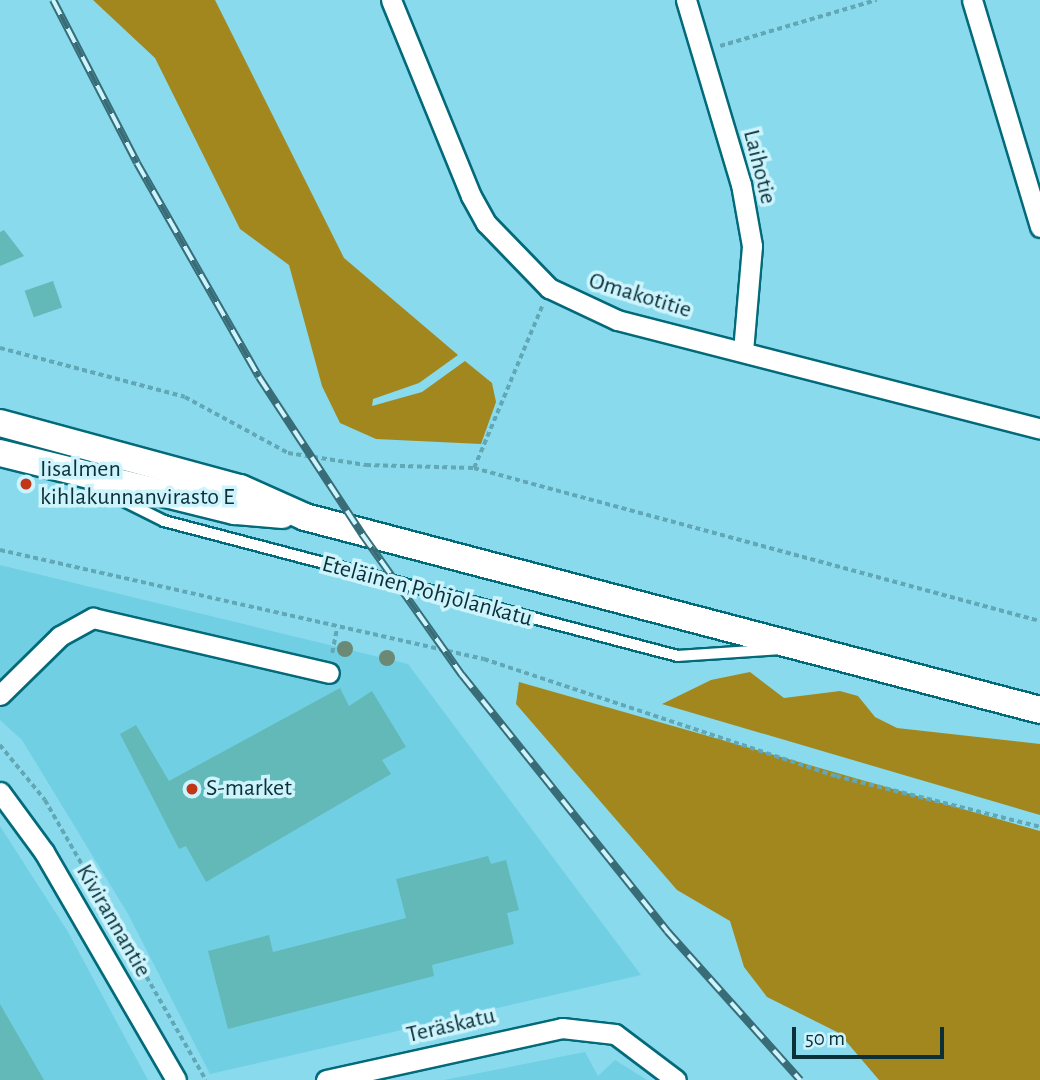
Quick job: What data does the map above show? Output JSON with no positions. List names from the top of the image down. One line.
{"streets":{"main road":["Eteläinen Pohjolankatu"],"street":["Laihotie","Omakotitie","Kivirannantie","Teräskatu"]},"crossings":[["Laihotie","Omakotitie"]],"places":["Iisalmen kihlakunnanvirasto E","S-market"],"scale_bar":"50 m"}
